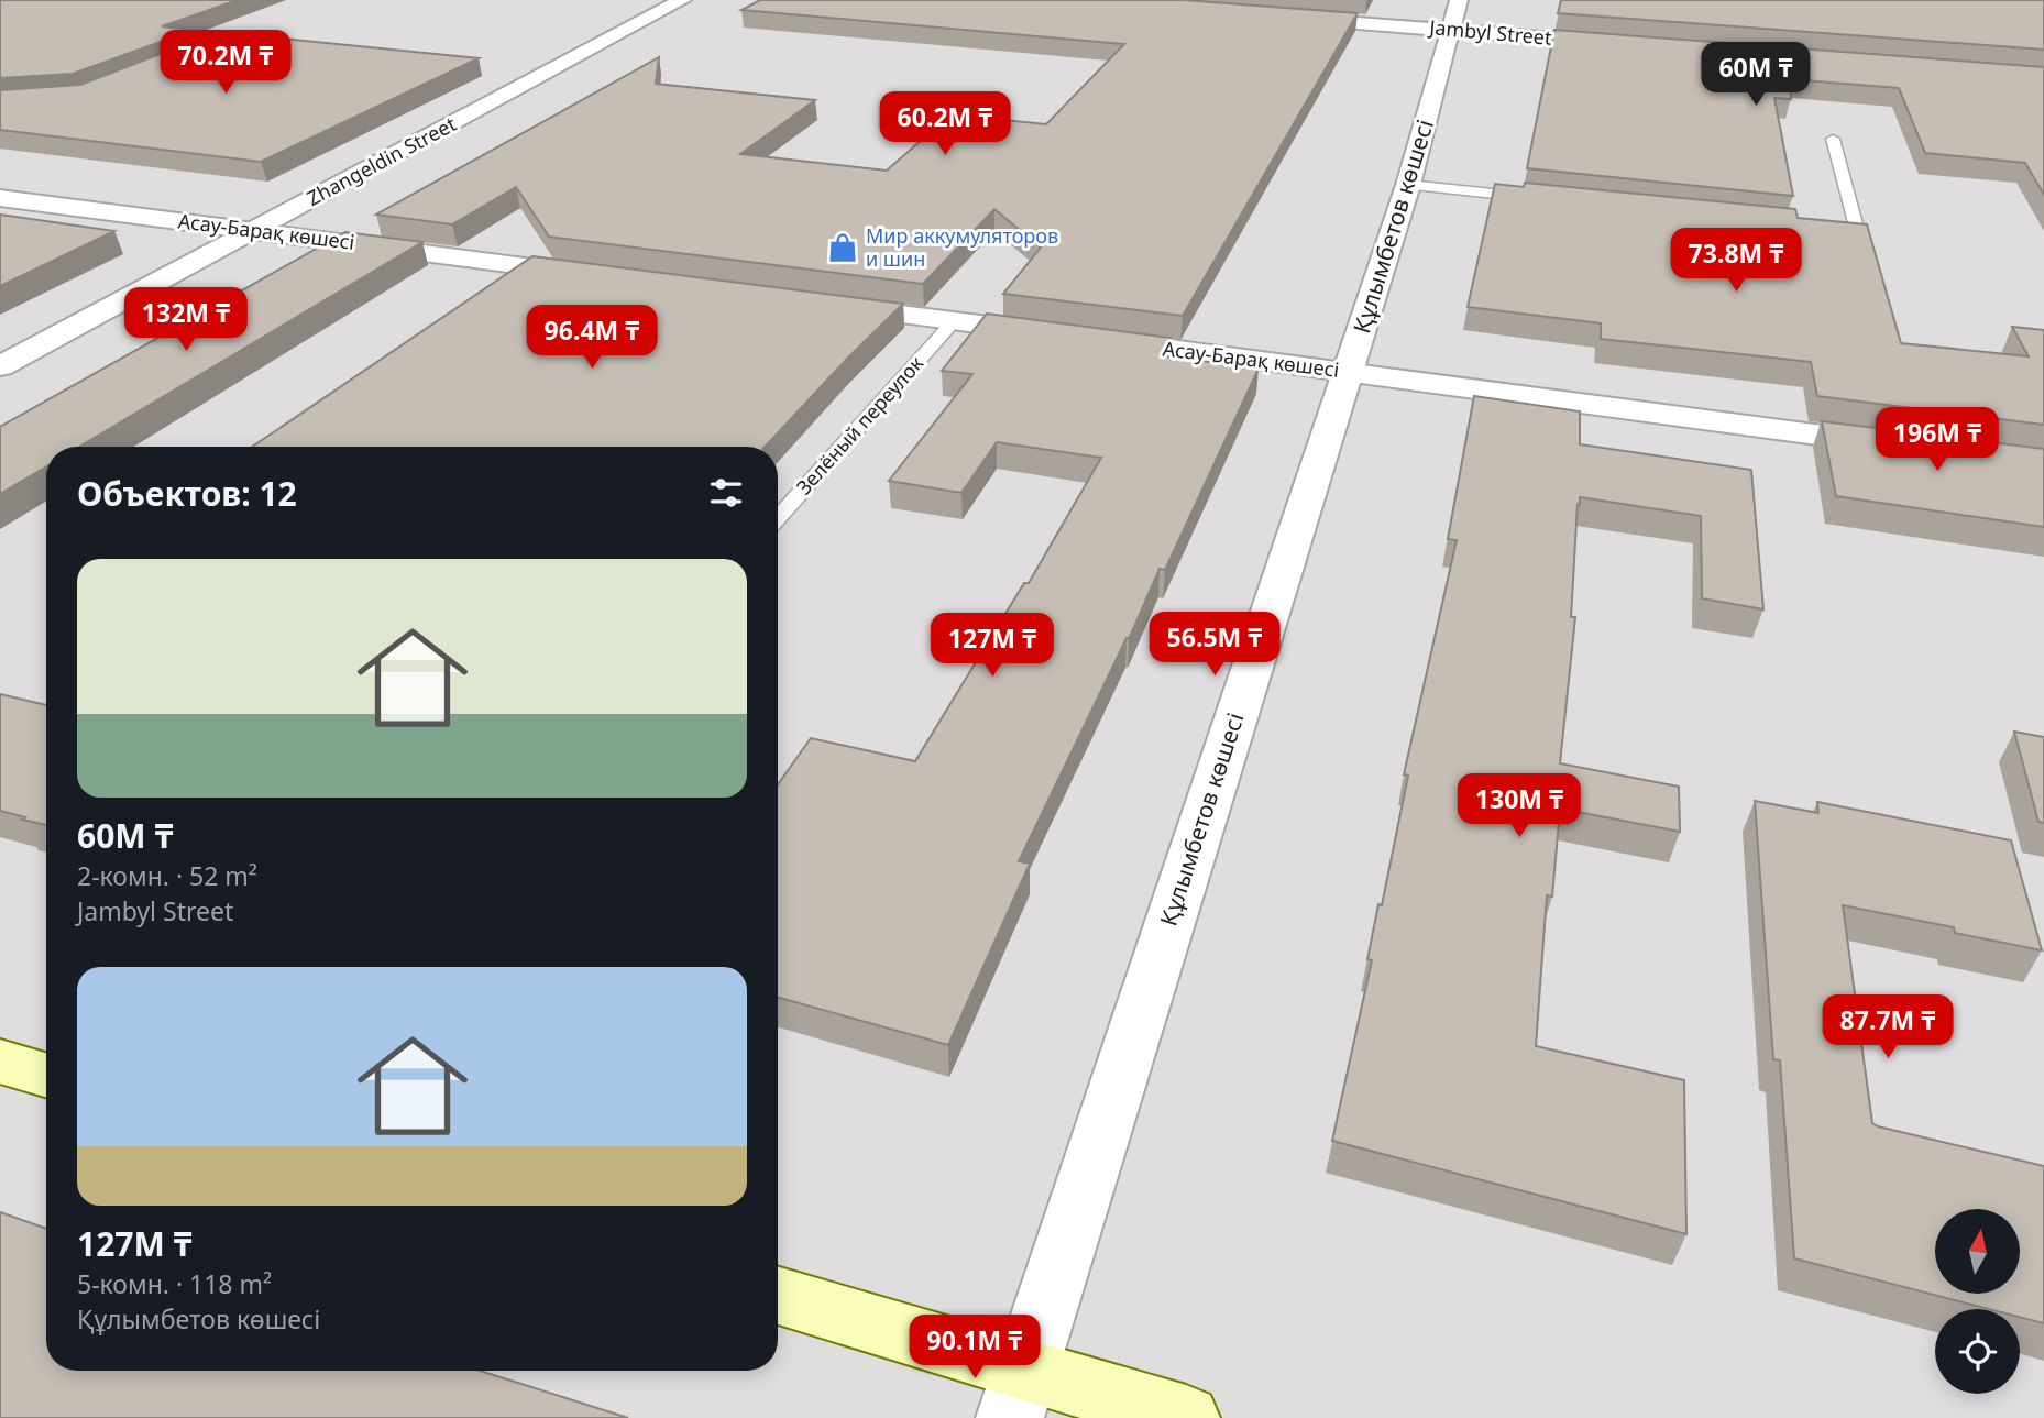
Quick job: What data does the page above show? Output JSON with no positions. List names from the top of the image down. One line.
{"streets":{"street":["Jambyl Street","Zhangeldin Street","Құлымбетов көшесі","Асау-Барақ көшесі"],"lane":["Зелёный переулок"]},"crossings":[["Jambyl Street","Құлымбетов көшесі"],["Zhangeldin Street","Асау-Барақ көшесі"],["Құлымбетов көшесі","Асау-Барақ көшесі"]],"places":{"shop":["Мир аккумуляторов и шин"]},"north":"top","page":{"price":["70.2M ₸","60M ₸","60.2M ₸","73.8M ₸","132M ₸","96.4M ₸","196M ₸","56.5M ₸","127M ₸","130M ₸","87.7M ₸","90.1M ₸"],"heading":"Объектов: 12","list":[{"name":"60M ₸","note":"2-комн. · 52 m² · Jambyl Street"},{"name":"127M ₸","note":"5-комн. · 118 m² · Құлымбетов көшесі"}]}}
